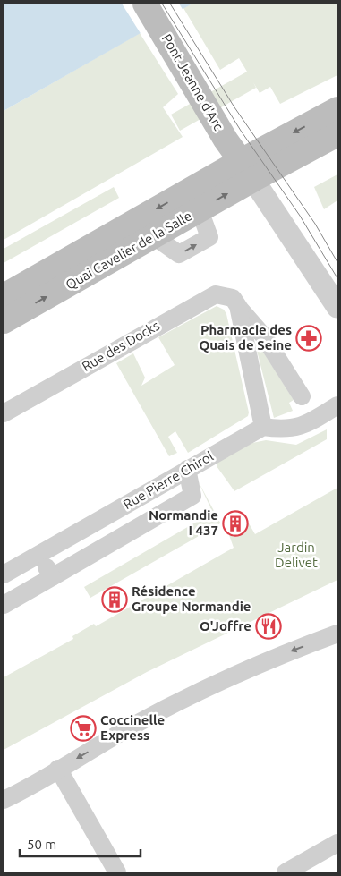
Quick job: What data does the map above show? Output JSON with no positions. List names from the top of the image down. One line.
{"streets":{"main road":["Pont Jeanne d'Arc","Quai Cavelier de la Salle"],"street":["Rue des Docks","Rue Pierre Chirol"]},"crossings":[["Pont Jeanne d'Arc","Quai Cavelier de la Salle"]],"parks":["Jardin Delivet"],"places":{"pharmacy":["Pharmacie des Quais de Seine"],"building":["Normandie I 437","Résidence Groupe Normandie"],"restaurant":["O'Joffre"],"supermarket":["Coccinelle Express"]},"scale_bar":"50 m"}
